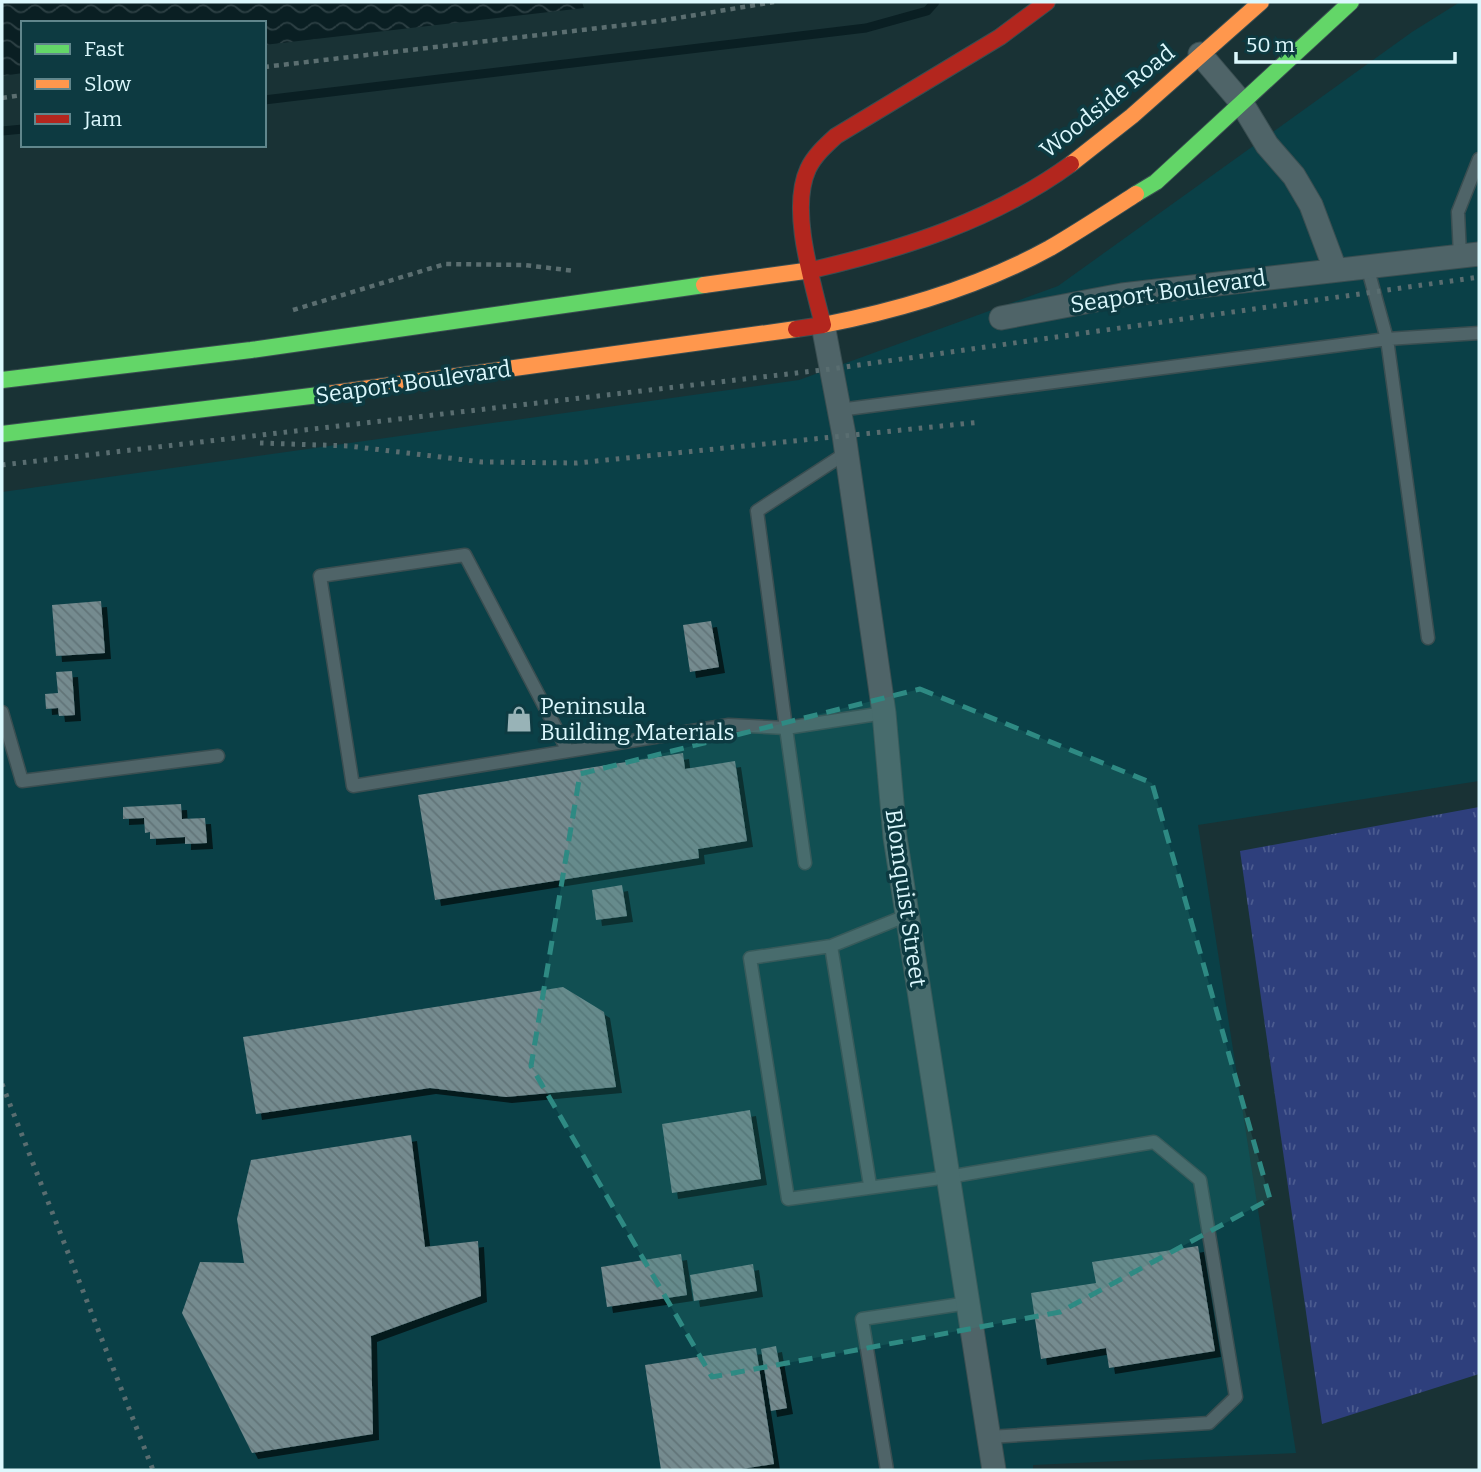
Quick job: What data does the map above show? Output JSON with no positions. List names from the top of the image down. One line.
{"streets":{"main road":["Woodside Road","Seaport Boulevard"],"street":["Blomquist Street"]},"crossings":[["Seaport Boulevard","Blomquist Street"]],"places":{"shop":["Peninsula Building Materials"]},"legend":["Fast","Slow","Jam"],"scale_bar":"50 m"}
